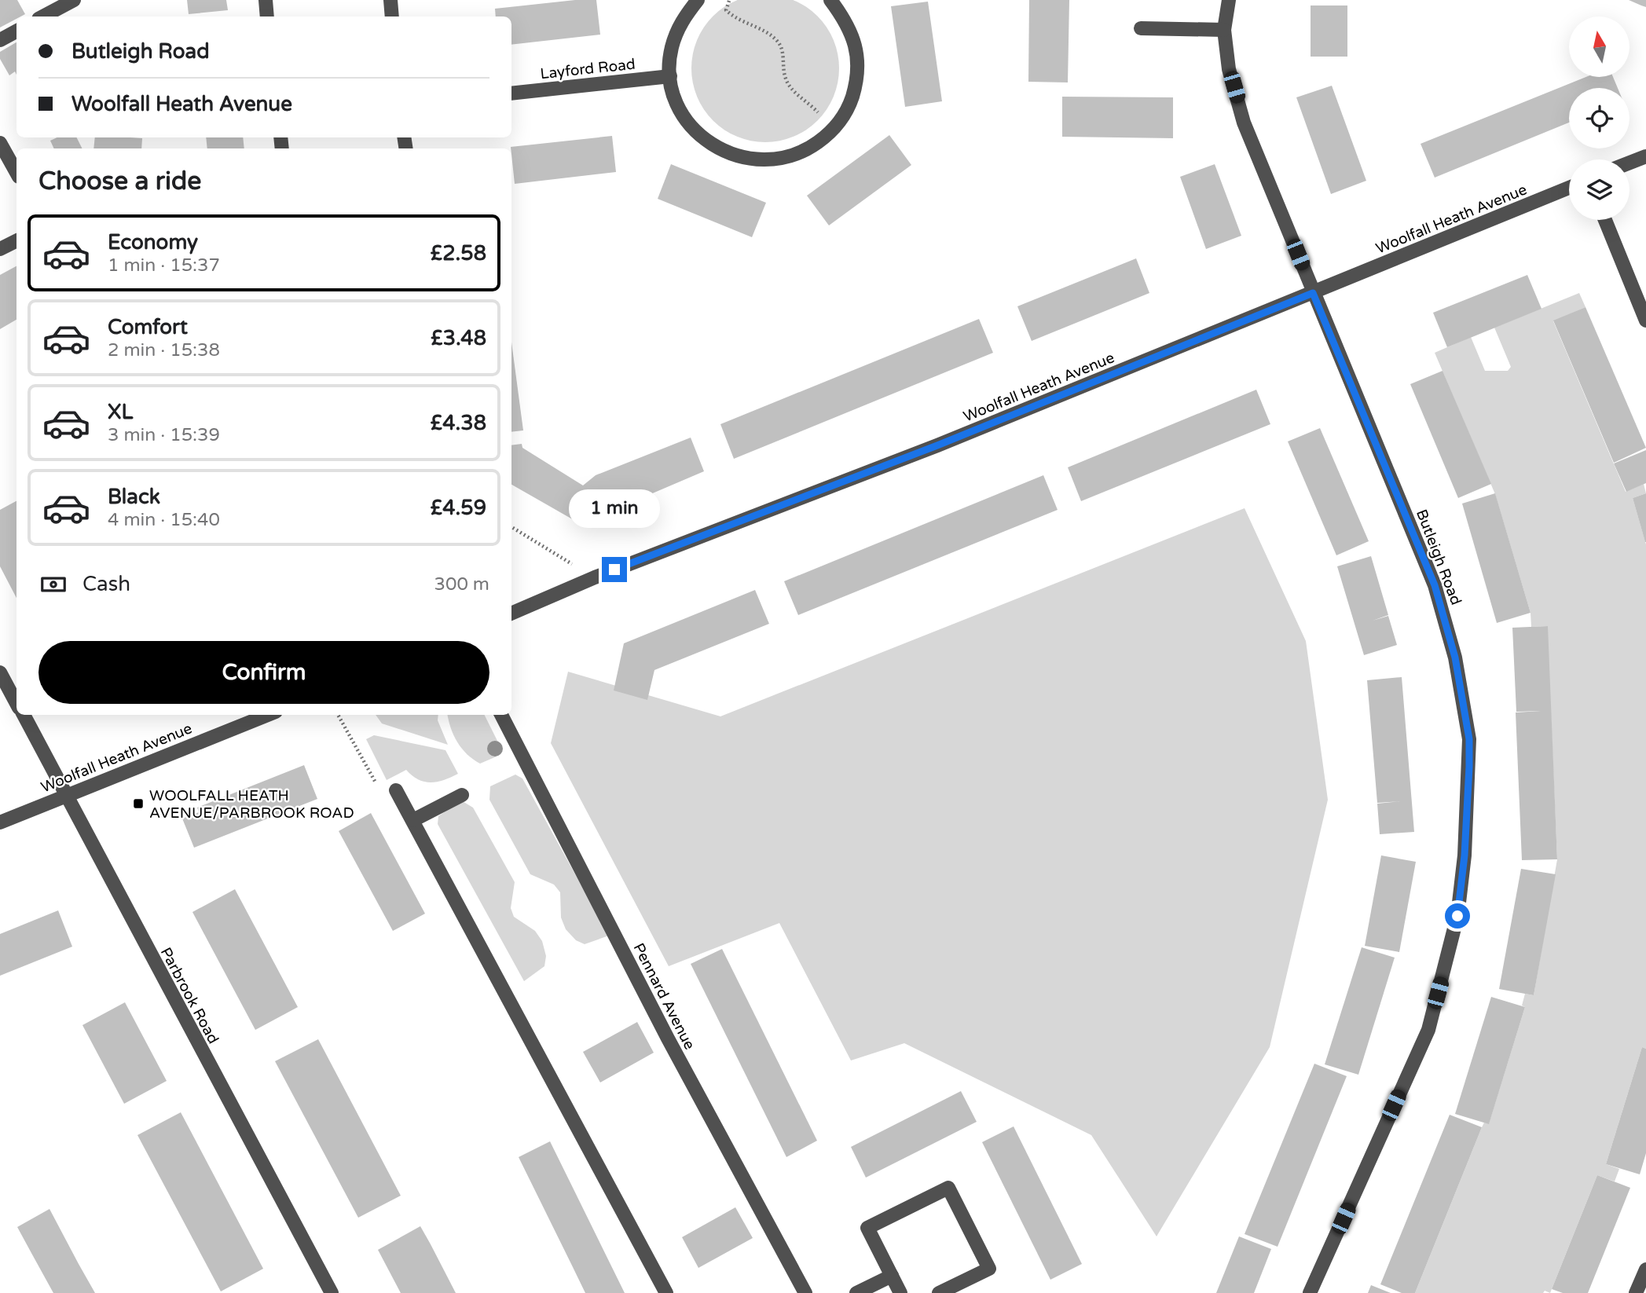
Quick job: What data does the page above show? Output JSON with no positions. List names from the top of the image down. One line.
{"streets":{"street":["Layford Road","Woolfall Heath Avenue","Butleigh Road","Parbrook Road","Pennard Avenue"]},"crossings":[["Woolfall Heath Avenue","Butleigh Road"],["Woolfall Heath Avenue","Parbrook Road"]],"places":{"transit":["WOOLFALL HEATH AVENUE/PARBROOK ROAD"]},"north":"top","page":{"banner":["Butleigh Road","Woolfall Heath Avenue"],"heading":"Choose a ride","list":[{"name":"Economy","note":"1 min · 15:37","value":"£2.58"},{"name":"Comfort","note":"2 min · 15:38","value":"£3.48"},{"name":"XL","note":"3 min · 15:39","value":"£4.38"},{"name":"Black","note":"4 min · 15:40","value":"£4.59"}],"bubble":"1 min","pay":["Cash","300 m"],"buttons":"Confirm"}}
